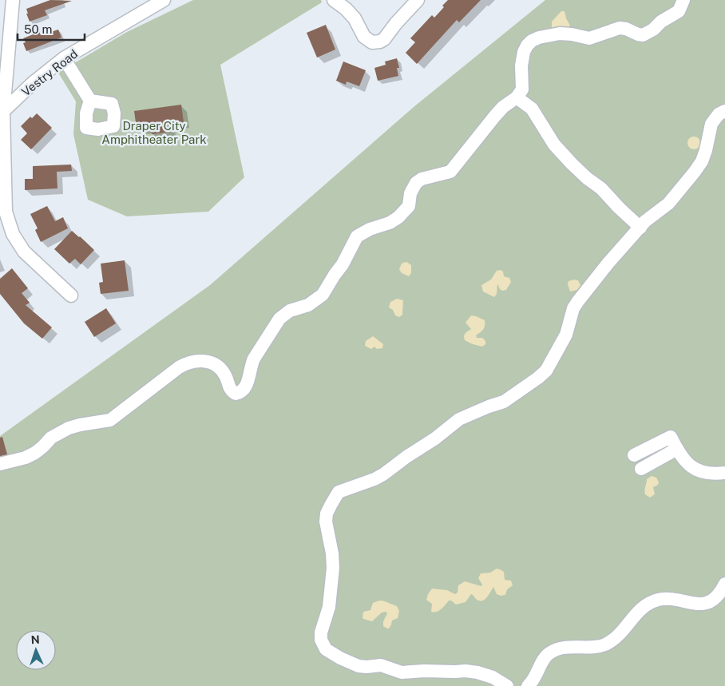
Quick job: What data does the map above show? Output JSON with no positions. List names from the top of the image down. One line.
{"streets":{"street":["Vestry Road"]},"parks":["Draper City Amphitheater Park"],"scale_bar":"50 m","north":"top"}
